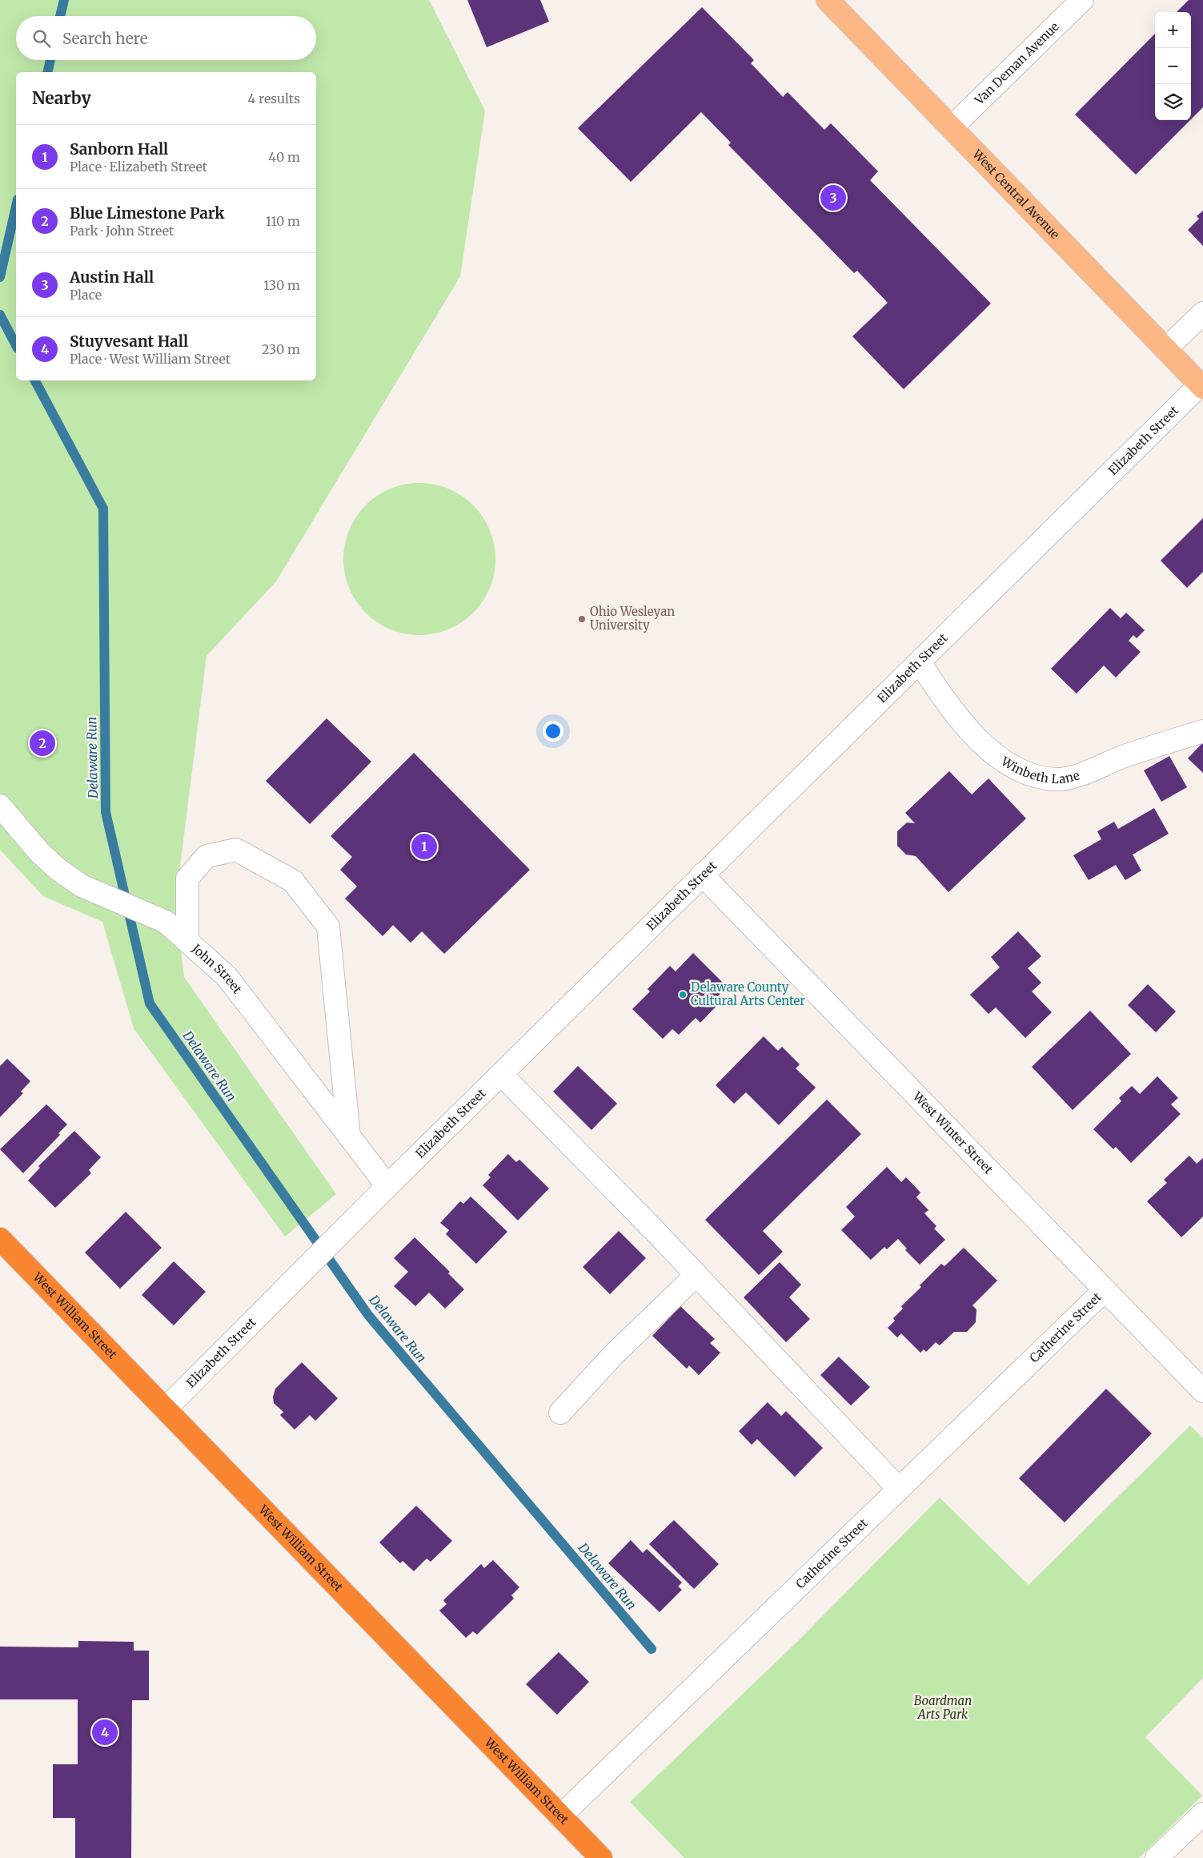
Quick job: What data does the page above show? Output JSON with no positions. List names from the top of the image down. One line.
{"streets":{"highway":["West William Street"],"main road":["West Central Avenue"],"street":["Van Deman Avenue","Elizabeth Street","Winbeth Lane","John Street","West Winter Street","Catherine Street"]},"crossings":[["Van Deman Avenue","West Central Avenue"],["West Central Avenue","Elizabeth Street"],["Elizabeth Street","Winbeth Lane"],["Elizabeth Street","John Street"],["Elizabeth Street","West Winter Street"],["Elizabeth Street","West William Street"],["West Winter Street","Catherine Street"],["West William Street","Catherine Street"]],"water":["Delaware Run"],"parks":["Boardman Arts Park"],"places":["Ohio Wesleyan University","Delaware County Cultural Arts Center"],"page":{"map_buttons":["+","−"],"search":"Search here","heading":["Nearby","4 results"],"list":[{"mark":"1","name":"Sanborn Hall","note":"Place · Elizabeth Street","value":"40 m"},{"mark":"2","name":"Blue Limestone Park","note":"Park · John Street","value":"110 m"},{"mark":"3","name":"Austin Hall","note":"Place","value":"130 m"},{"mark":"4","name":"Stuyvesant Hall","note":"Place · West William Street","value":"230 m"}],"pins":["3","2","1","4"]}}
